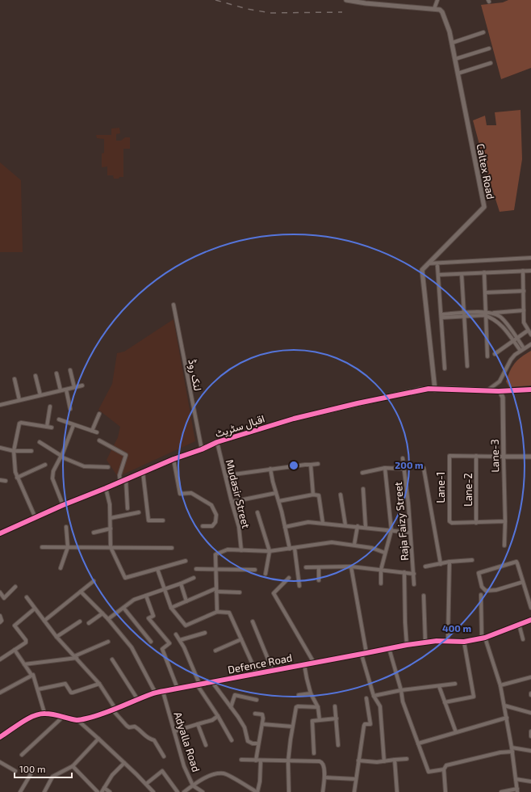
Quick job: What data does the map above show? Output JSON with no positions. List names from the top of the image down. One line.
{"streets":{"street":["Caltex Road","لنک روڈ","اقبال سٹریٹ","Lane-3","Lane-1","Lane-2","Mudasir Street","Raja Faizy Street","Defence Road","Adyalla Road"]},"crossings":[["Caltex Road","اقبال سٹریٹ"],["لنک روڈ","اقبال سٹریٹ"],["اقبال سٹریٹ","Lane-3"],["اقبال سٹریٹ","Mudasir Street"],["Lane-1","Lane-2"],["Defence Road","Adyalla Road"]],"scale_bar":"100 m","rings":["200 m","400 m"]}
